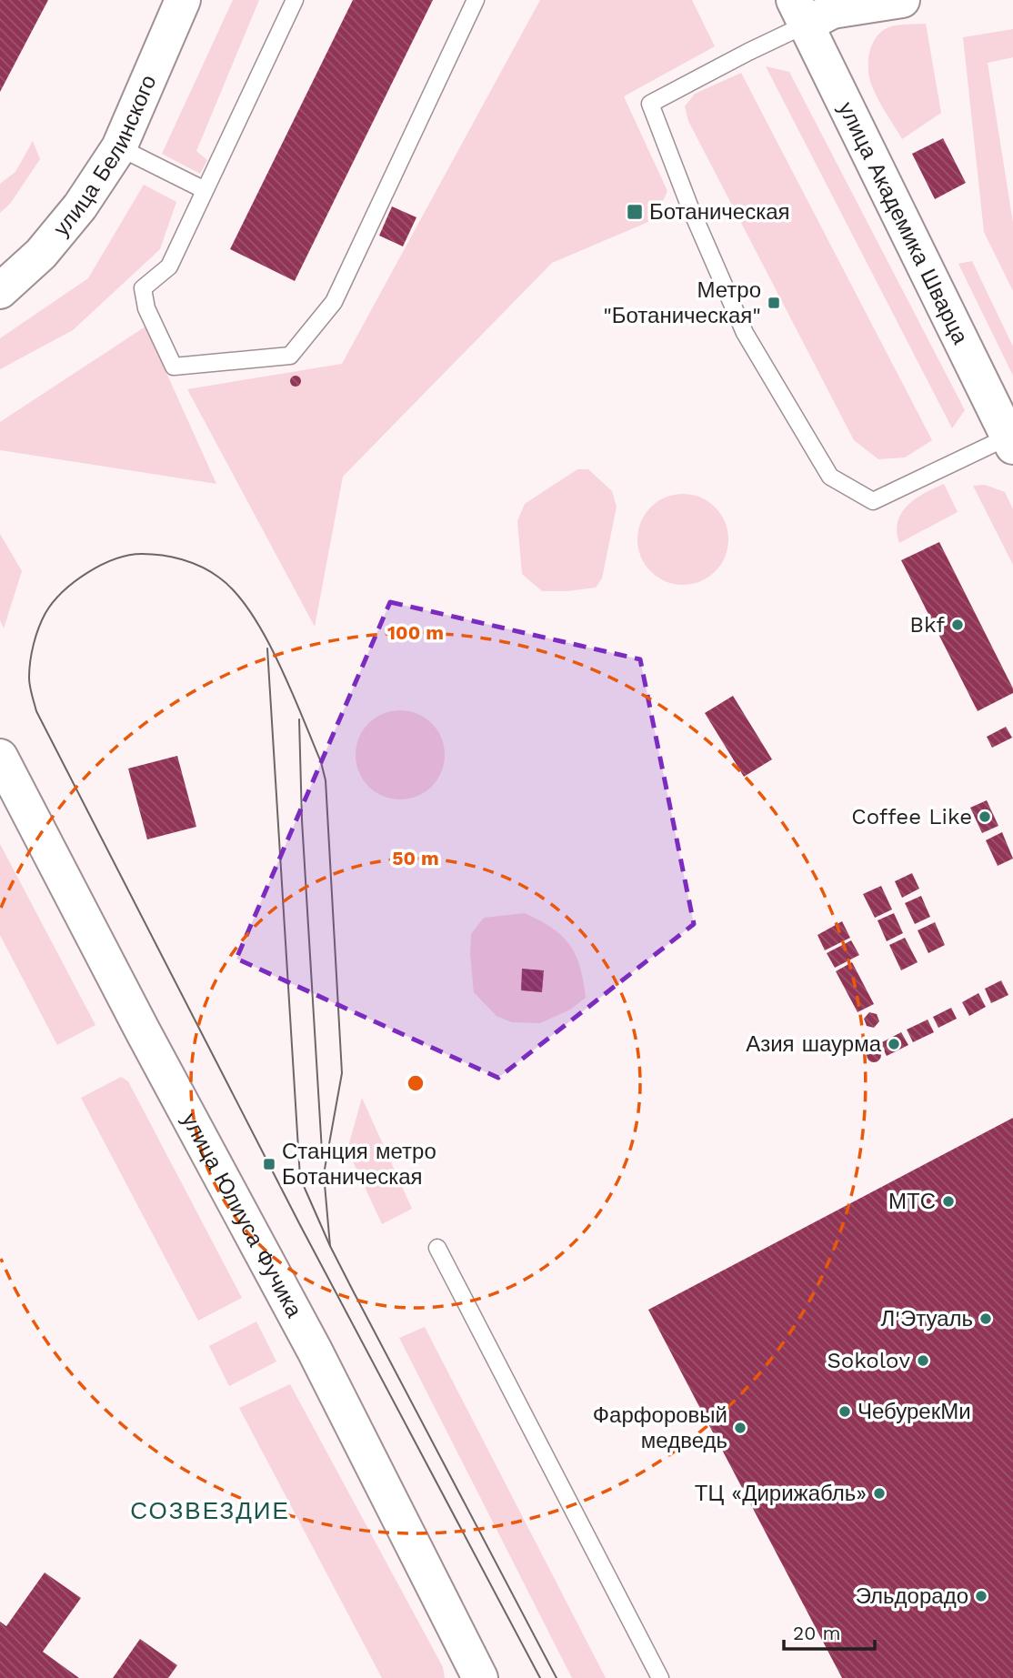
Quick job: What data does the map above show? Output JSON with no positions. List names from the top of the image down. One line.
{"streets":{"street":["улица Белинского","улица Академика Шварца","улица Юлиуса Фучика"]},"districts":["СОЗВЕЗДИЕ"],"places":{"transit":["Ботаническая","Метро \"Ботаническая\"","Станция метро Ботаническая"],"other":["Bkf","Coffee Like","Азия шаурма","МТС","Л'Этуаль","Sokolov","ЧебурекМи","Фарфоровый медведь","ТЦ «Дирижабль»","Эльдорадо"]},"scale_bar":"20 m","rings":["100 m","50 m"]}
